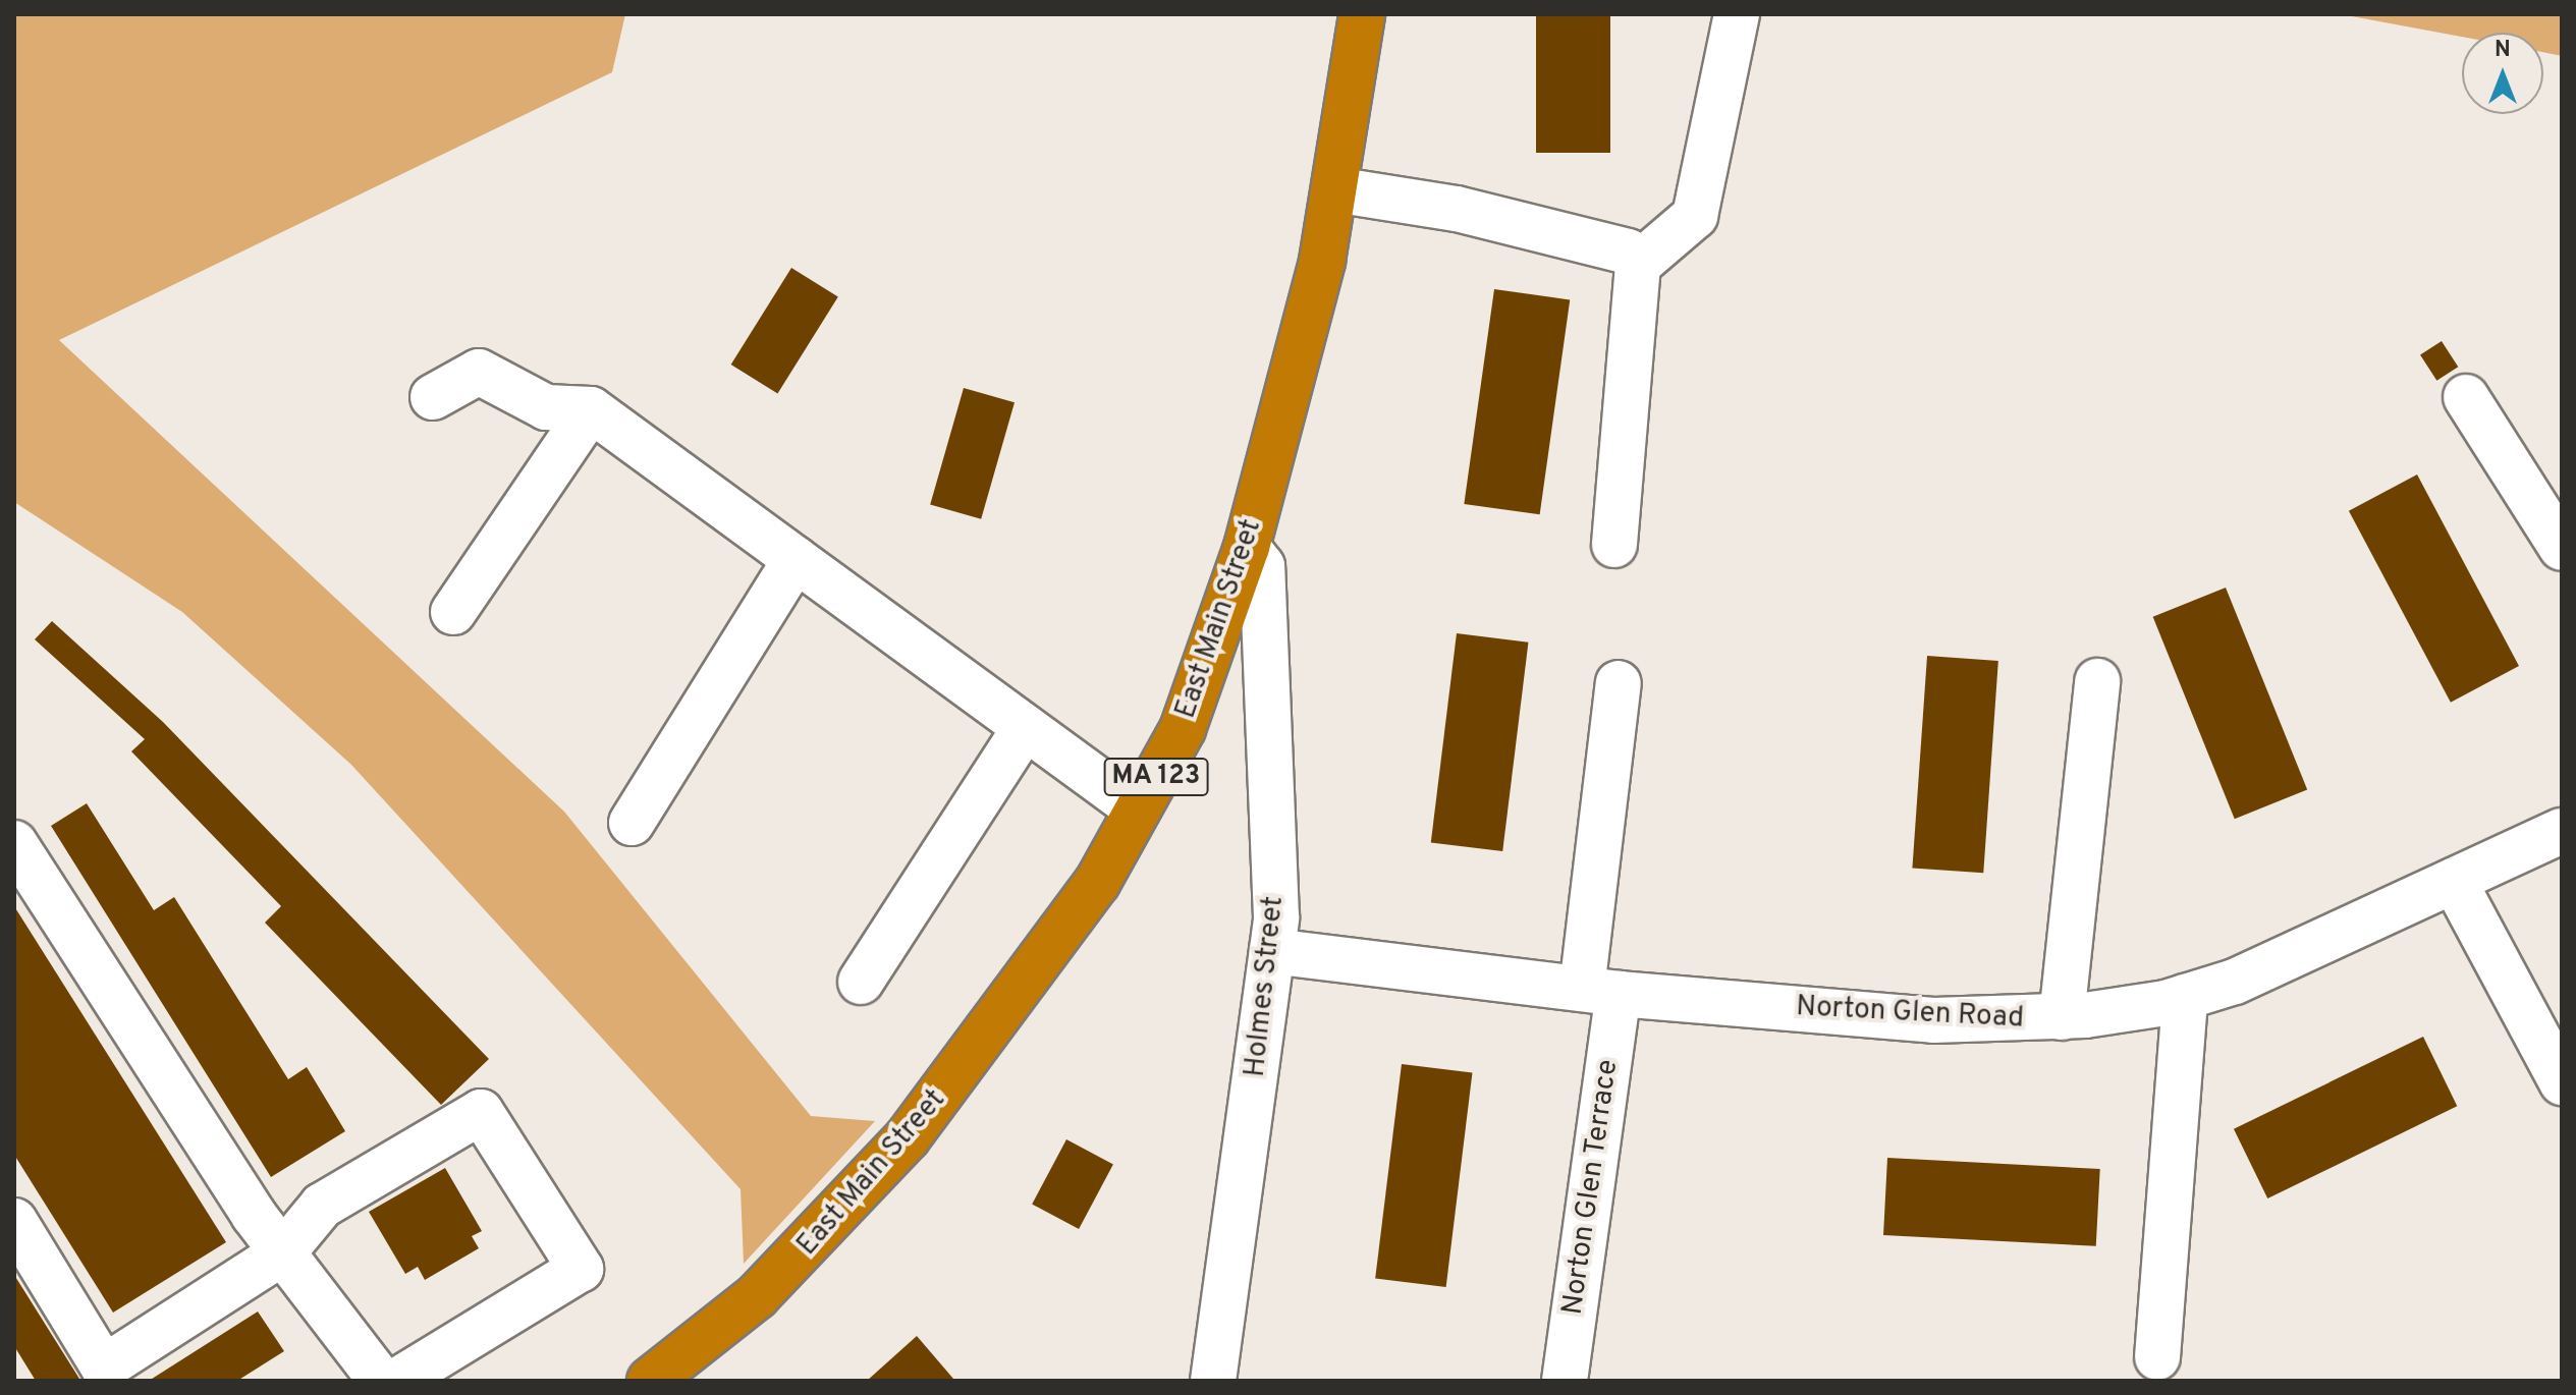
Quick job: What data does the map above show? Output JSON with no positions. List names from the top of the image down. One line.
{"streets":{"highway":["East Main Street","MA 123"],"street":["Holmes Street","Norton Glen Road","Norton Glen Terrace"]},"crossings":[["East Main Street","Holmes Street"],["Holmes Street","Norton Glen Road"],["Norton Glen Road","Norton Glen Terrace"]],"north":"top"}
